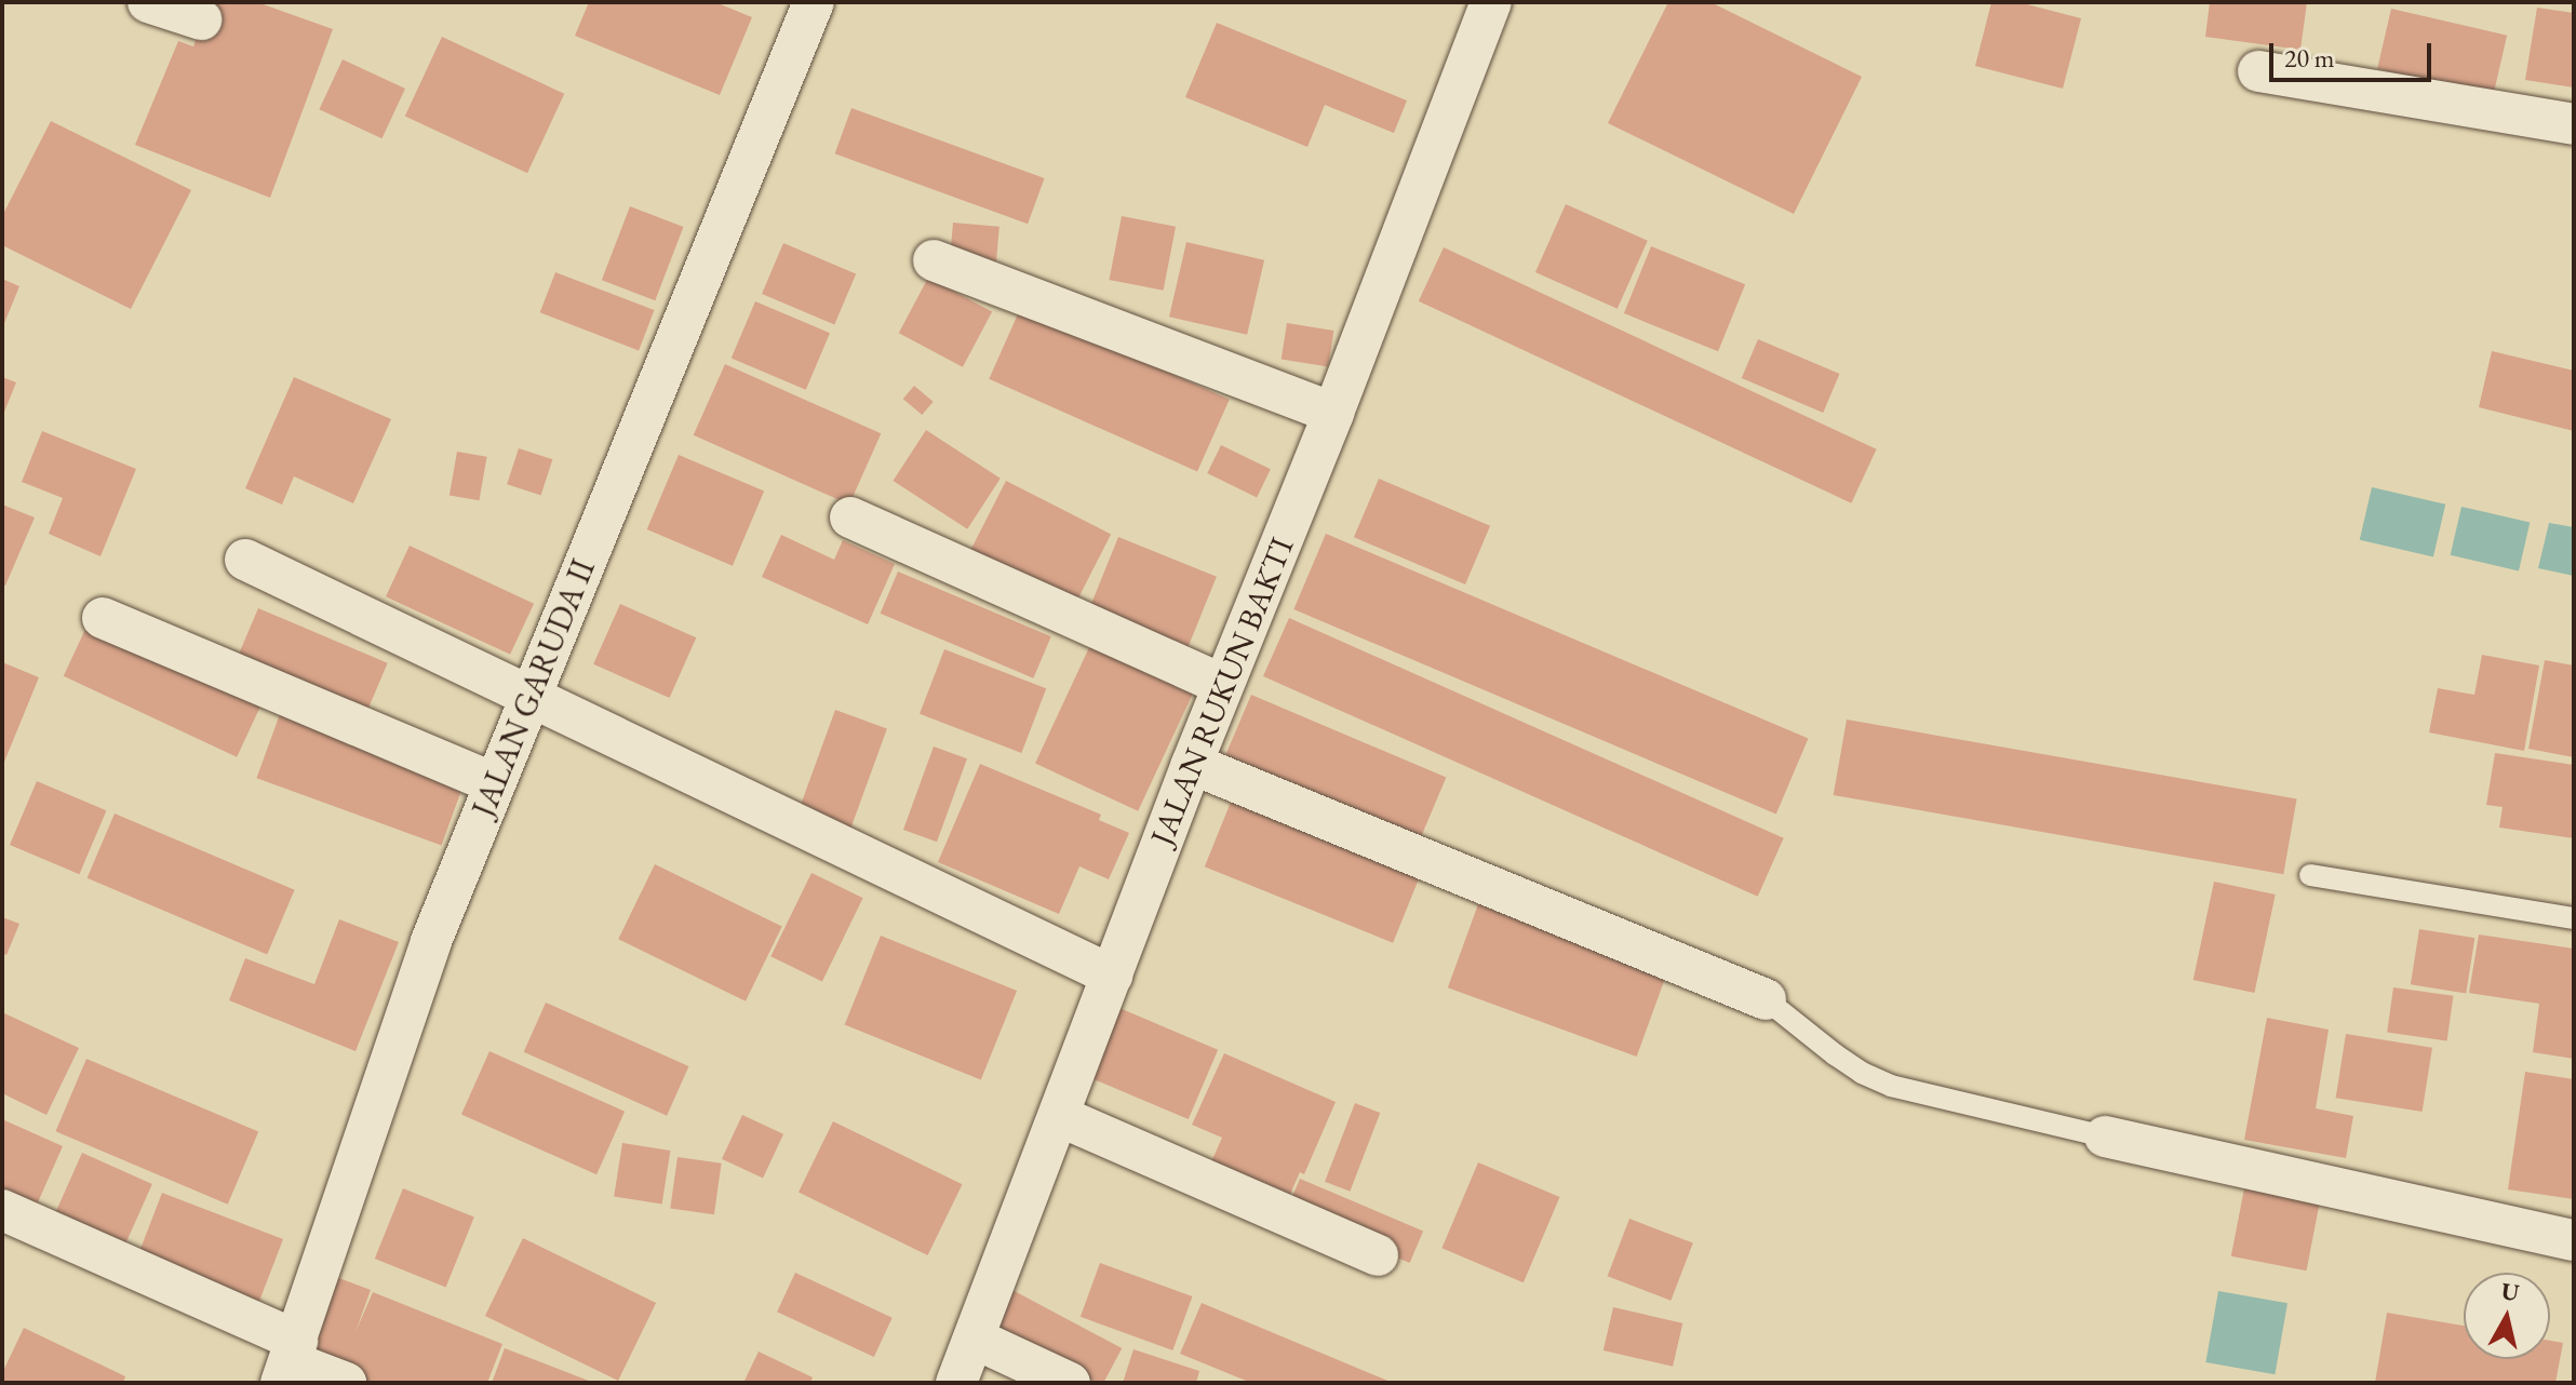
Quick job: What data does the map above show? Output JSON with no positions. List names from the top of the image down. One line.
{"streets":{"street":["JALAN GARUDA II","JALAN RUKUN BAKTI"]},"scale_bar":"20 m","north":"top"}
